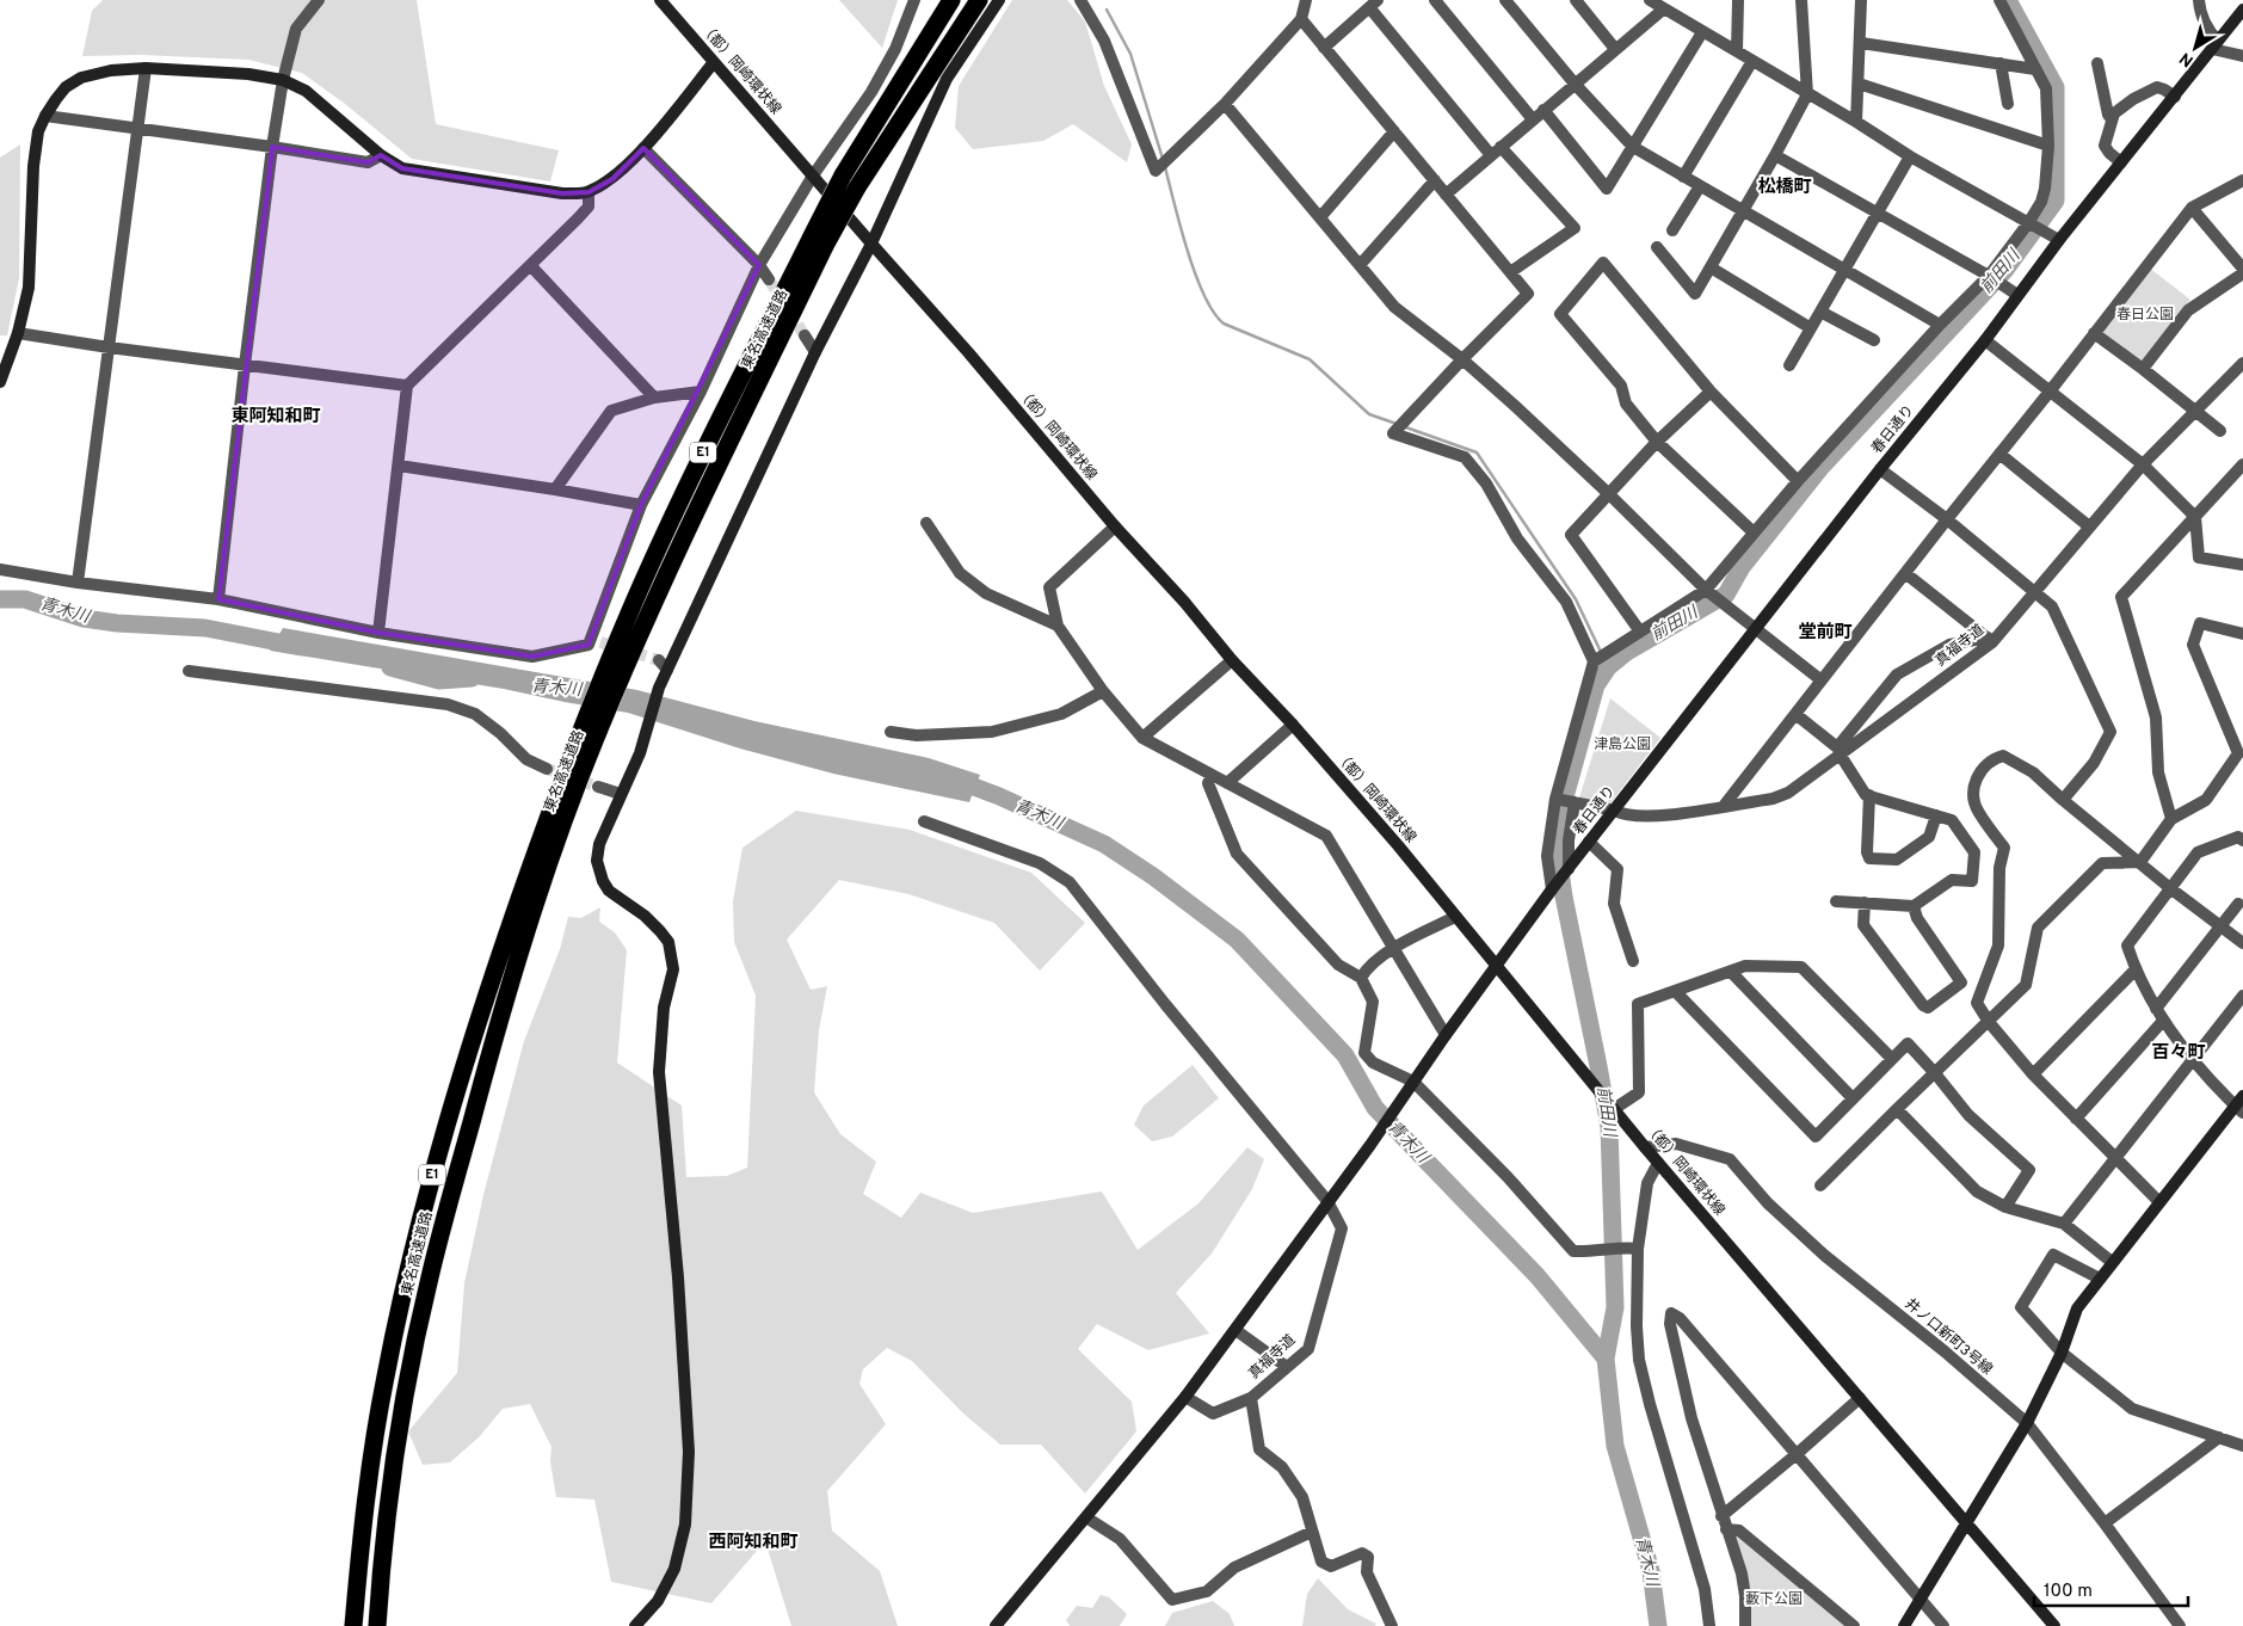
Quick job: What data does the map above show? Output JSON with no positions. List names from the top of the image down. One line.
{"streets":{"highway":["東名高速道路","E1"],"street":["（都）岡崎環状線","春日通り","真福寺道","井ノ口新町3号線"]},"crossings":[["（都）岡崎環状線","井ノ口新町3号線"],["春日通り","真福寺道"]],"districts":["松橋町","東阿知和町","堂前町","百々町","西阿知和町"],"water":["前田川","青木川"],"parks":["春日公園","津島公園","藪下公園"],"scale_bar":"100 m","north":"bottom left"}
